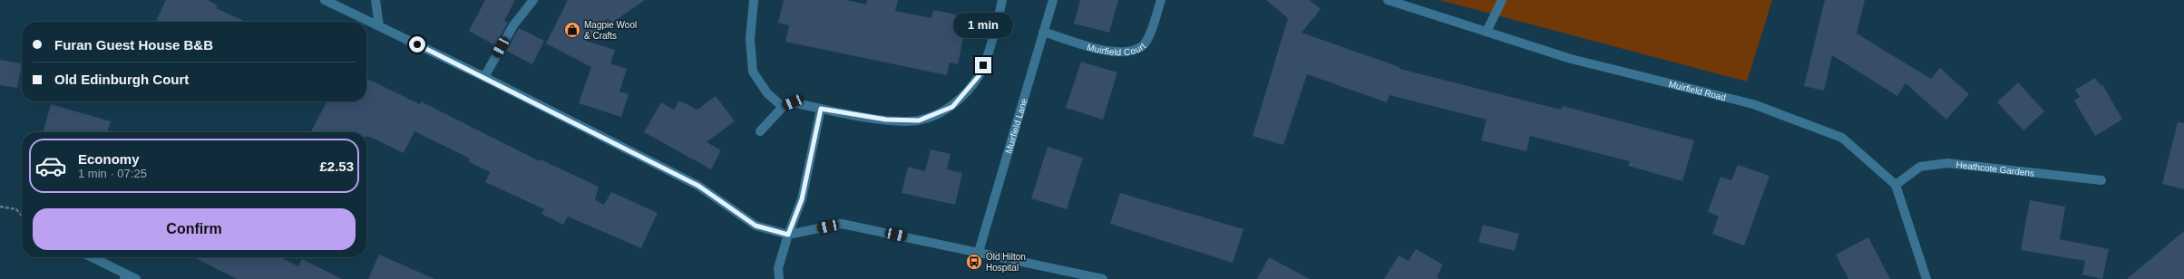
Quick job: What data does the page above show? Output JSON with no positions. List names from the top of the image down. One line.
{"streets":{"street":["Muirfield Court","Muirfield Road","Muirfield Lane","Heathcote Gardens"]},"crossings":[["Muirfield Court","Muirfield Lane"],["Muirfield Road","Heathcote Gardens"]],"places":{"shop":["Magpie Wool & Crafts"],"bus stop":["Old Hilton Hospital"]},"page":{"bubble":"1 min","banner":["Furan Guest House B&B","Old Edinburgh Court"],"list":[{"name":"Economy","note":"1 min · 07:25","value":"£2.53"}],"buttons":"Confirm"}}
